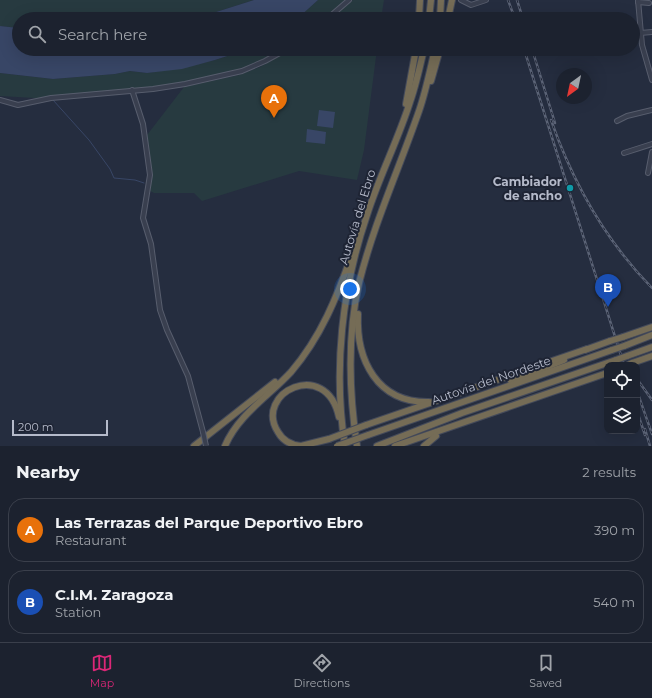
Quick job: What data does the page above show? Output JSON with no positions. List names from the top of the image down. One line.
{"streets":{"highway":["Autovía del Ebro","Autovía del Nordeste"]},"places":["Cambiador de ancho"],"scale_bar":"200 m","north":"bottom left","page":{"search":"Search here","pins":["A","B"],"scale":"200 m","heading":["Nearby","2 results"],"list":[{"mark":"A","name":"Las Terrazas del Parque Deportivo Ebro","note":"Restaurant","value":"390 m"},{"mark":"B","name":"C.I.M. Zaragoza","note":"Station","value":"540 m"}],"nav":["Map","Directions","Saved"]}}
